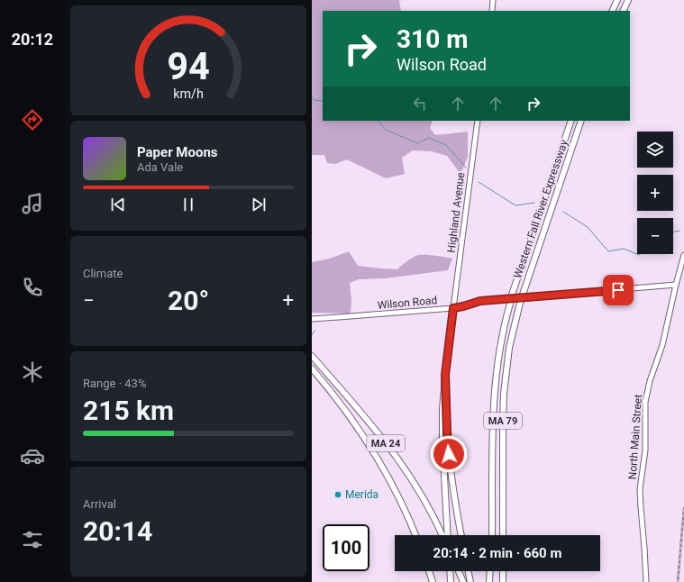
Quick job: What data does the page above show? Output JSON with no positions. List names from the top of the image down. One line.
{"streets":{"highway":["Western Fall River Expressway","MA 79","MA 24"],"main road":["Highland Avenue","Wilson Road","North Main Street"]},"crossings":[["Highland Avenue","Wilson Road"],["Wilson Road","North Main Street"]],"places":["Merida"],"page":{"tabs":"20:12","turn":["310 m","Wilson Road"],"map_buttons":["+","−"],"song":["Paper Moons","Ada Vale"],"tile":["Climate",["Range · 43%","215 km"],["Arrival","20:14"]],"heat":["−","20°","+"],"limit":"100","trip":"20:14 · 2 min · 660 m","gauge":["94","km/h"]}}
